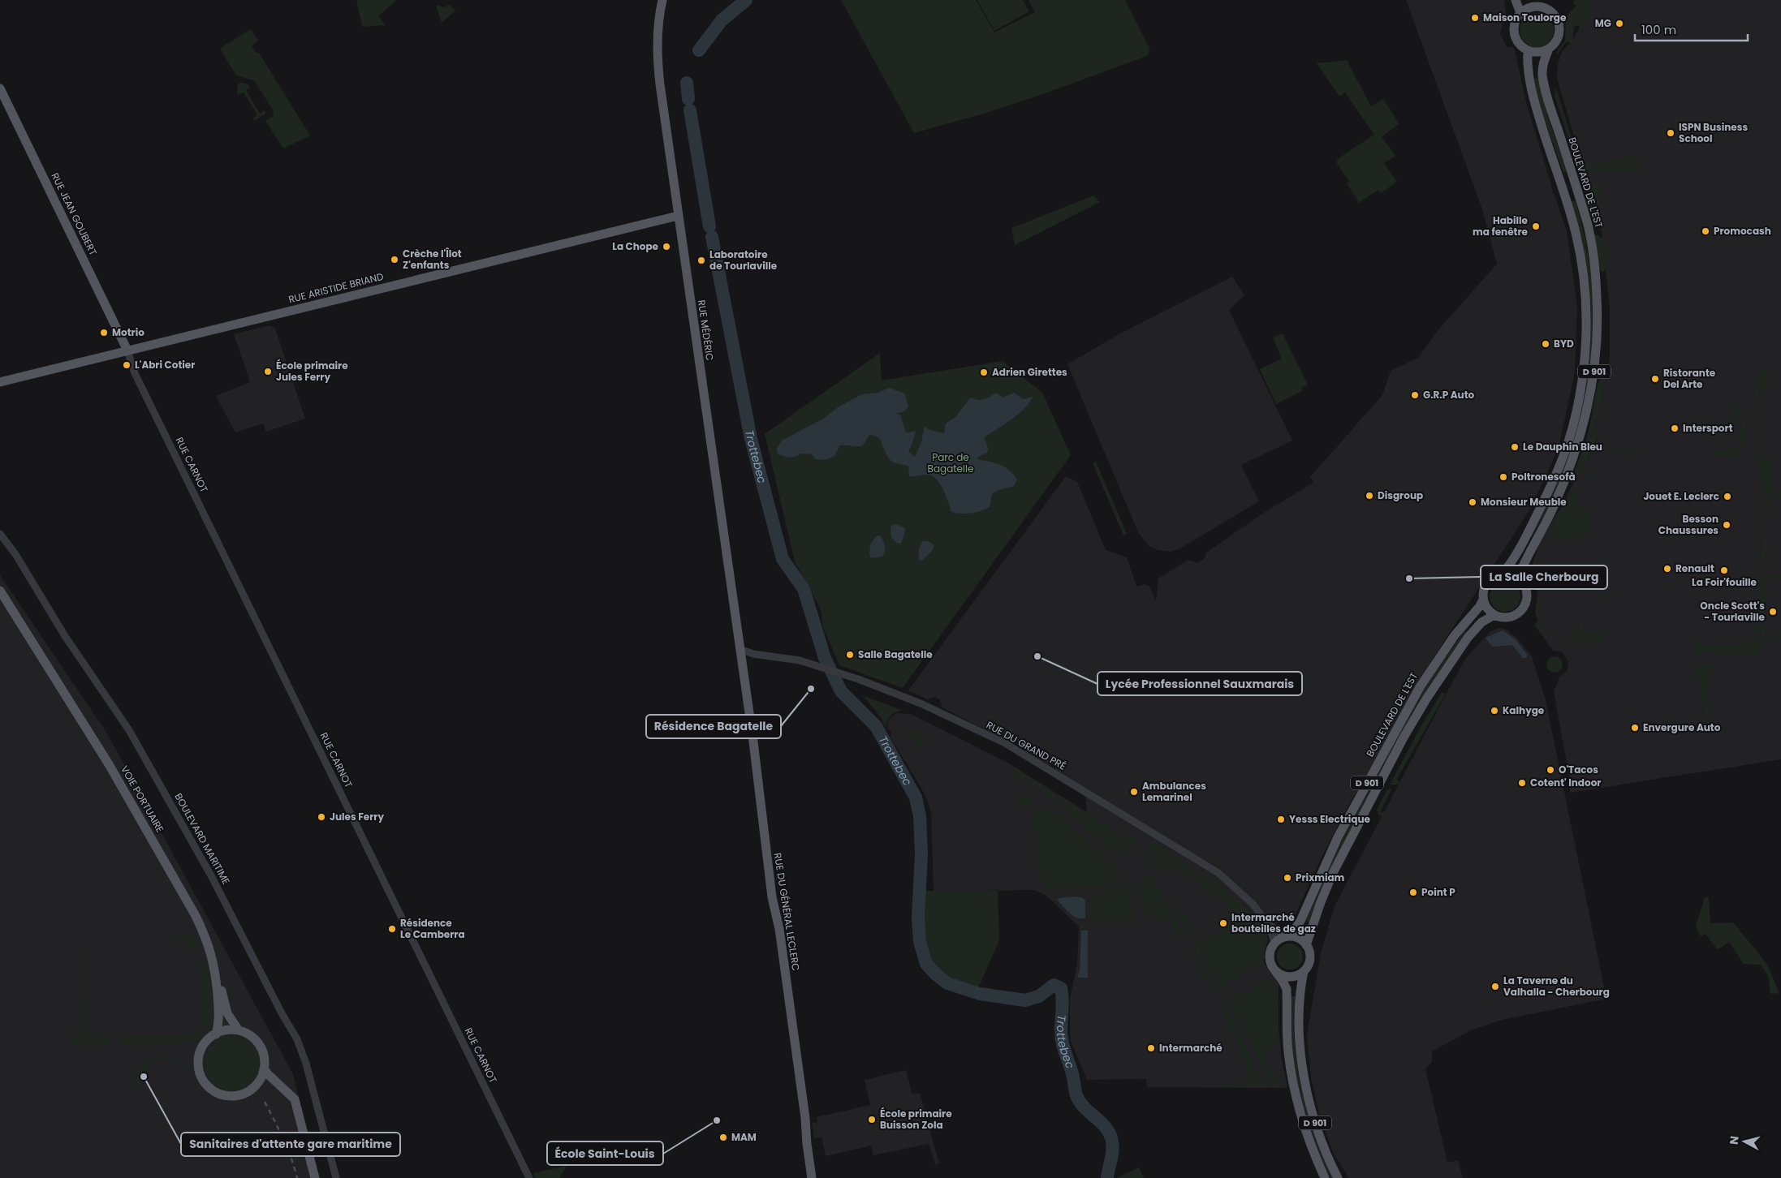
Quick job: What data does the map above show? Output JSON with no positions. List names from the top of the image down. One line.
{"streets":{"main road":["BOULEVARD DE L'EST","RUE JEAN GOUBERT","RUE ARISTIDE BRIAND","RUE MÉDÉRIC","D 901","VOIE PORTUAIRE","RUE DU GÉNÉRAL LECLERC"],"street":["RUE CARNOT","RUE DU GRAND PRÉ","BOULEVARD MARITIME"]},"crossings":[["BOULEVARD DE L'EST","D 901"],["BOULEVARD DE L'EST","RUE DU GRAND PRÉ"],["RUE JEAN GOUBERT","RUE ARISTIDE BRIAND"],["RUE JEAN GOUBERT","RUE CARNOT"],["RUE ARISTIDE BRIAND","RUE MÉDÉRIC"],["RUE ARISTIDE BRIAND","RUE CARNOT"],["RUE MÉDÉRIC","RUE DU GRAND PRÉ"],["RUE MÉDÉRIC","RUE DU GÉNÉRAL LECLERC"],["D 901","RUE DU GRAND PRÉ"],["RUE DU GRAND PRÉ","RUE DU GÉNÉRAL LECLERC"]],"water":["Trottebec"],"parks":["Parc de Bagatelle"],"places":["Maison Toulorge","MG","ISPN Business School","Habille ma fenêtre","Promocash","La Chope","Crèche l'Îlot Z'enfants","Laboratoire de Tourlaville","Motrio","BYD","L'Abri Cotier","École primaire Jules Ferry","Adrien Girettes","Ristorante Del Arte","G.R.P Auto","Intersport","Le Dauphin Bleu","Poltronesofà","Disgroup","Jouet E. Leclerc","Monsieur Meuble","Besson Chaussures","Renault","La Foir'fouille","La Salle Cherbourg","Oncle Scott's - Tourlaville","Salle Bagatelle","Lycée Professionnel Sauxmarais","Résidence Bagatelle","Kalhyge","Envergure Auto","O'Tacos","Cotent' Indoor","Ambulances Lemarinel","Jules Ferry","Yesss Electrique","Prixmiam","Point P","Intermarché bouteilles de gaz","Résidence Le Camberra","La Taverne du Valhalla - Cherbourg","Intermarché","Sanitaires d'attente gare maritime","École primaire Buisson Zola","École Saint-Louis","MAM"],"scale_bar":"100 m","north":"left"}
